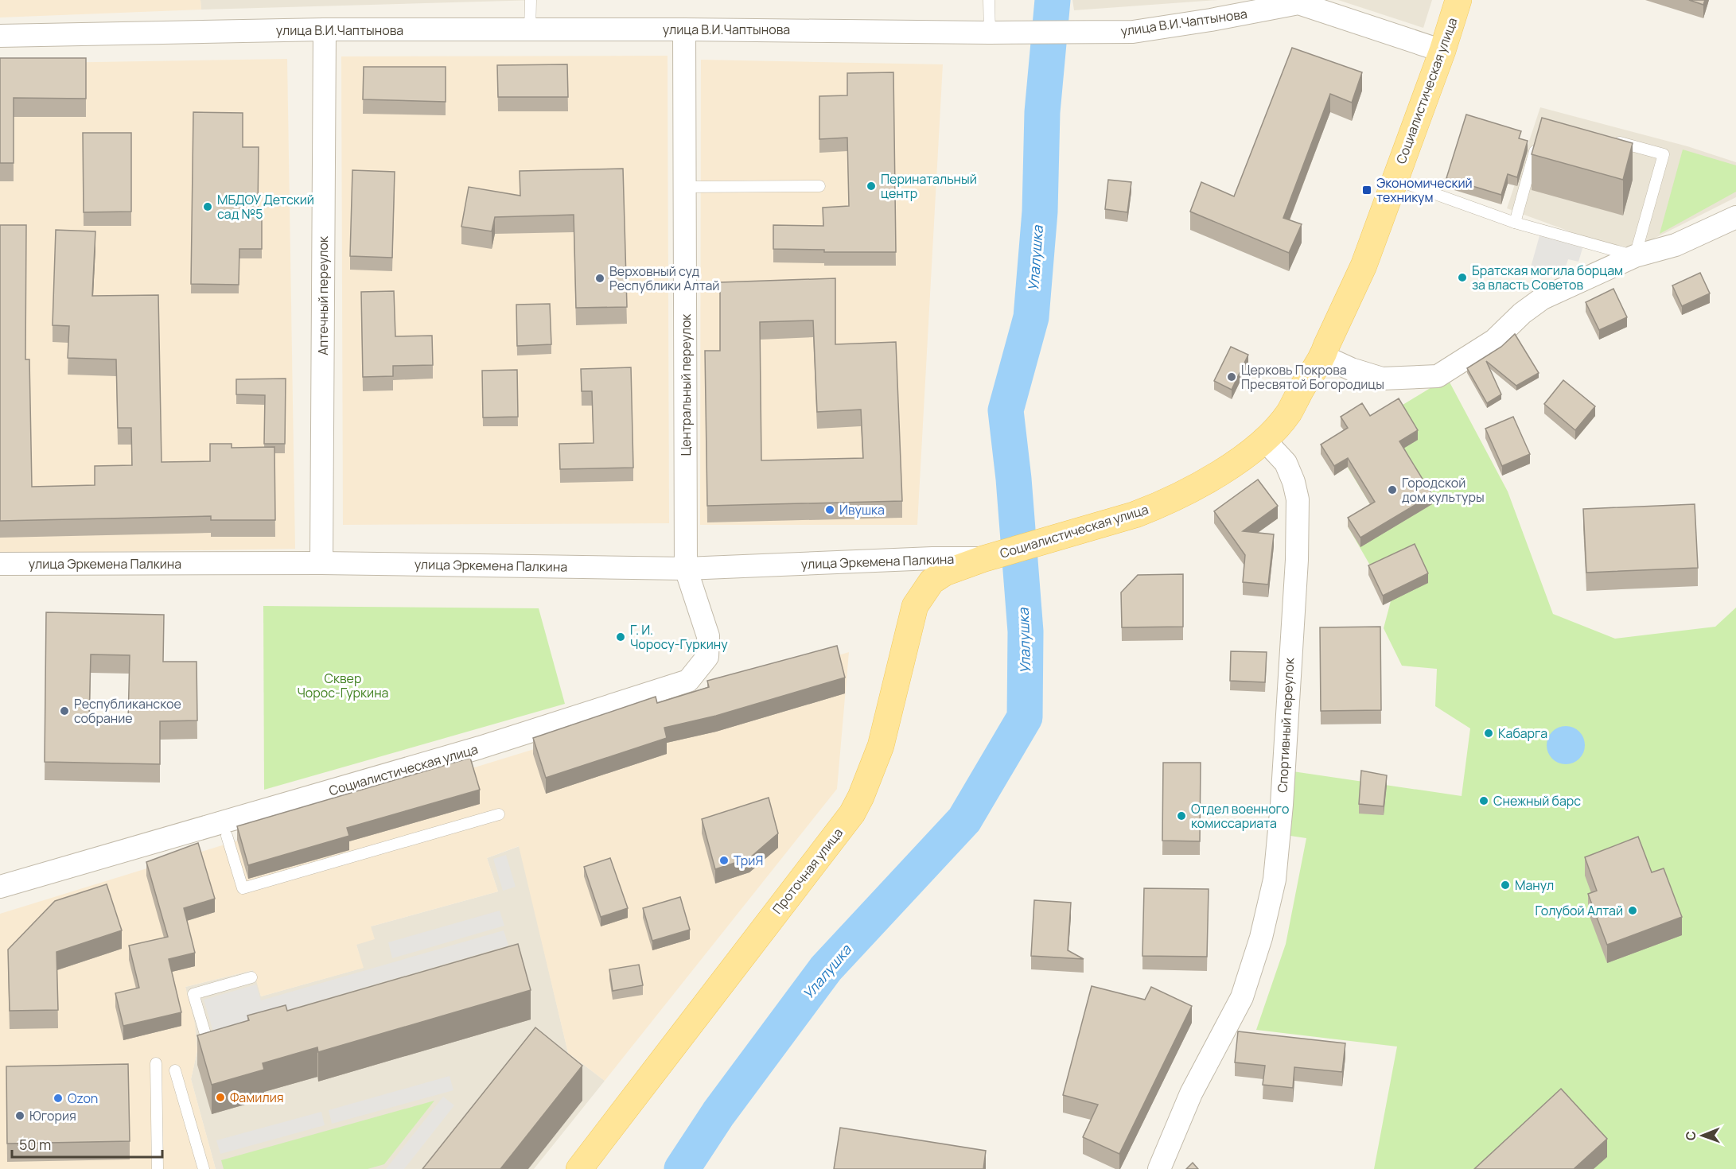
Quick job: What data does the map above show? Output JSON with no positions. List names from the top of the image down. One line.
{"streets":{"main road":["Социалистическая улица","Проточная улица"],"street":["улица В.И.Чаптынова","Аптечный переулок","Центральный переулок","улица Эркемена Палкина","Спортивный переулок"]},"crossings":[["улица В.И.Чаптынова","Социалистическая улица"],["улица В.И.Чаптынова","Аптечный переулок"],["улица В.И.Чаптынова","Центральный переулок"],["Социалистическая улица","Центральный переулок"],["Социалистическая улица","улица Эркемена Палкина"],["Социалистическая улица","Спортивный переулок"],["Социалистическая улица","Проточная улица"],["Аптечный переулок","улица Эркемена Палкина"],["Центральный переулок","улица Эркемена Палкина"],["улица Эркемена Палкина","Проточная улица"]],"water":["Улалушка"],"parks":["Сквер Чорос-Гуркина"],"places":{"other":["Перинатальный центр","МБДОУ Детский сад №5","Братская могила борцам за власть Советов","Верховный суд Республики Алтай","Церковь Покрова Пресвятой Богородицы","Городской дом культуры","Ивушка","Г. И. Чоросу-Гуркину","Республиканское собрание","Кабарга","Снежный барс","Отдел военного комиссариата","ТриЯ","Манул","Голубой Алтай","Фамилия","Ozon","Югория"],"transit":["Экономический техникум"]},"scale_bar":"50 m","north":"left"}
